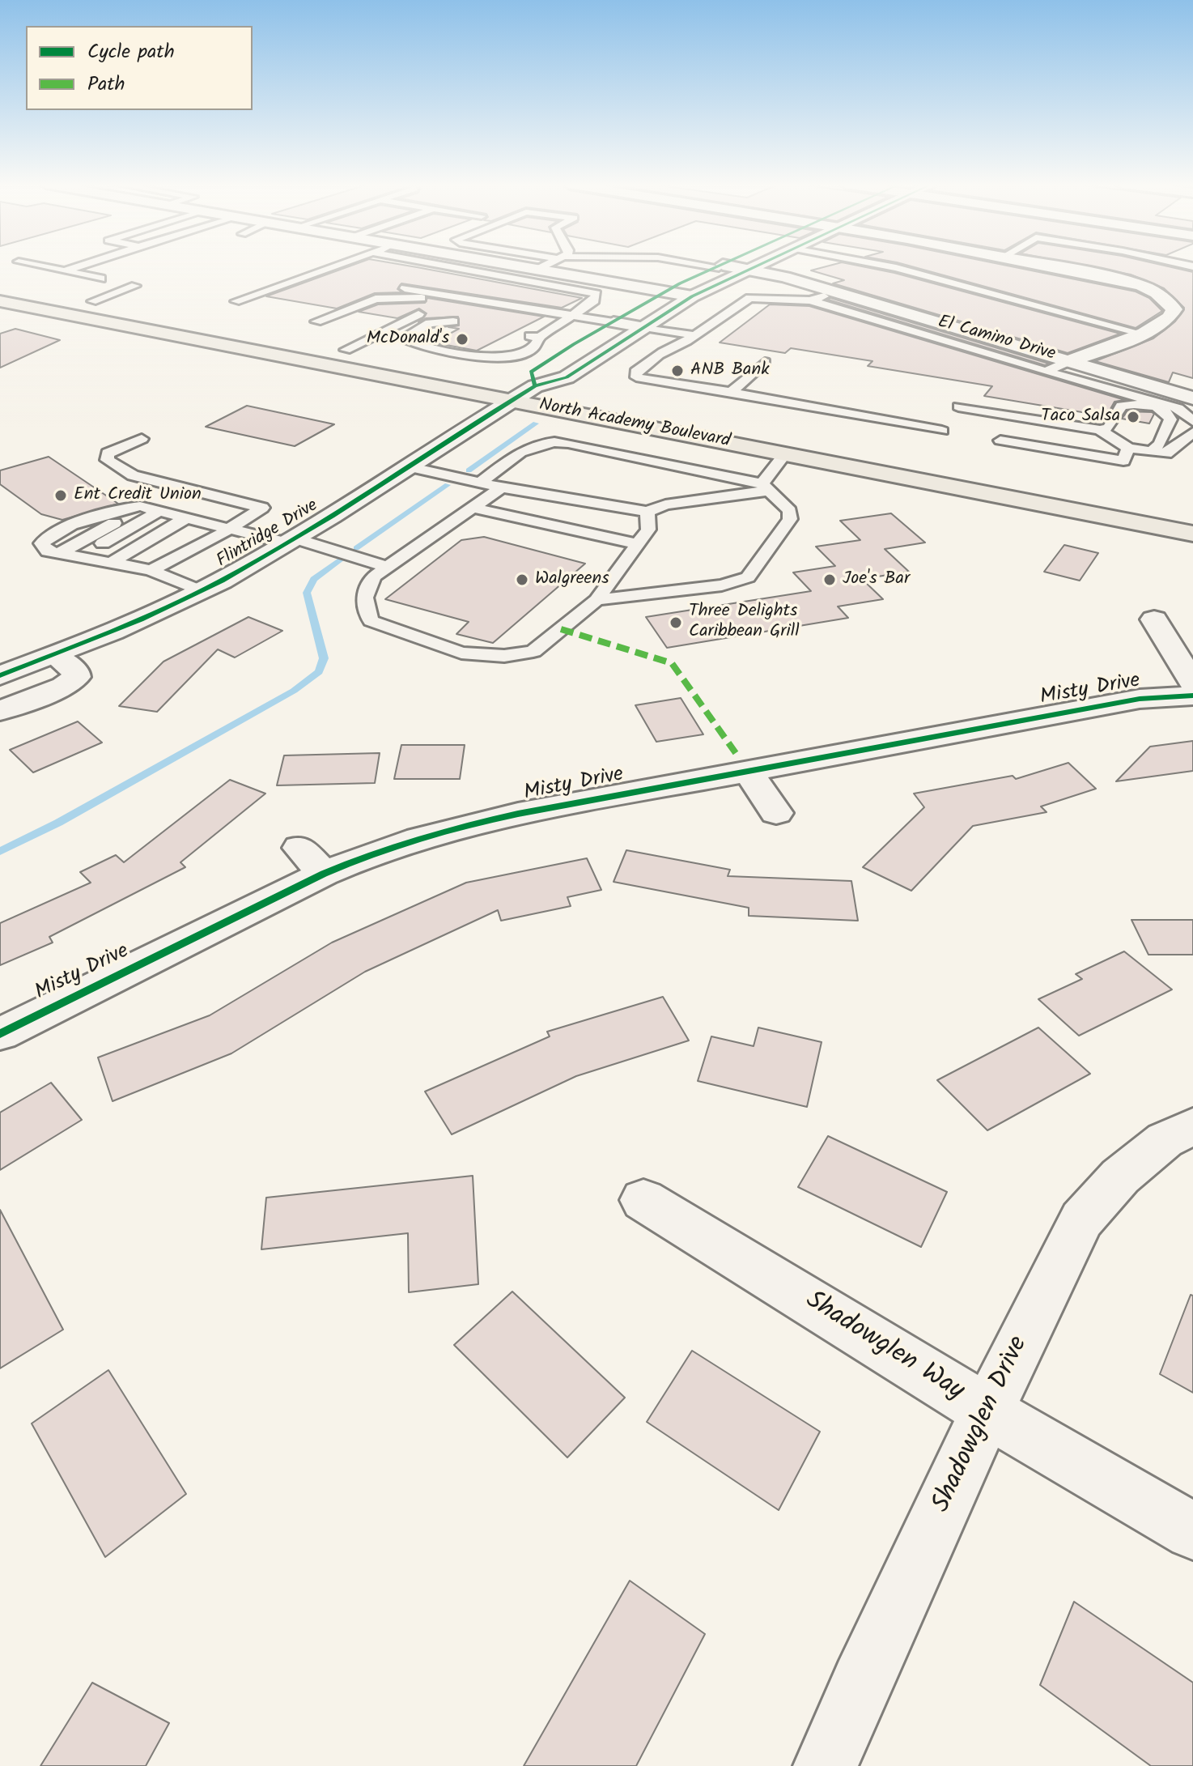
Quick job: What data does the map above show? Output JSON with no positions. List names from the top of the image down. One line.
{"streets":{"highway":["North Academy Boulevard"],"street":["El Camino Drive","Flintridge Drive","Misty Drive","Shadowglen Way","Shadowglen Drive"]},"crossings":[["El Camino Drive","Flintridge Drive"],["North Academy Boulevard","Flintridge Drive"],["Shadowglen Way","Shadowglen Drive"]],"places":["McDonald's","ANB Bank","Taco Salsa","Ent Credit Union","Walgreens","Joe's Bar","Three Delights Caribbean Grill"],"legend":["Cycle path","Path"]}
